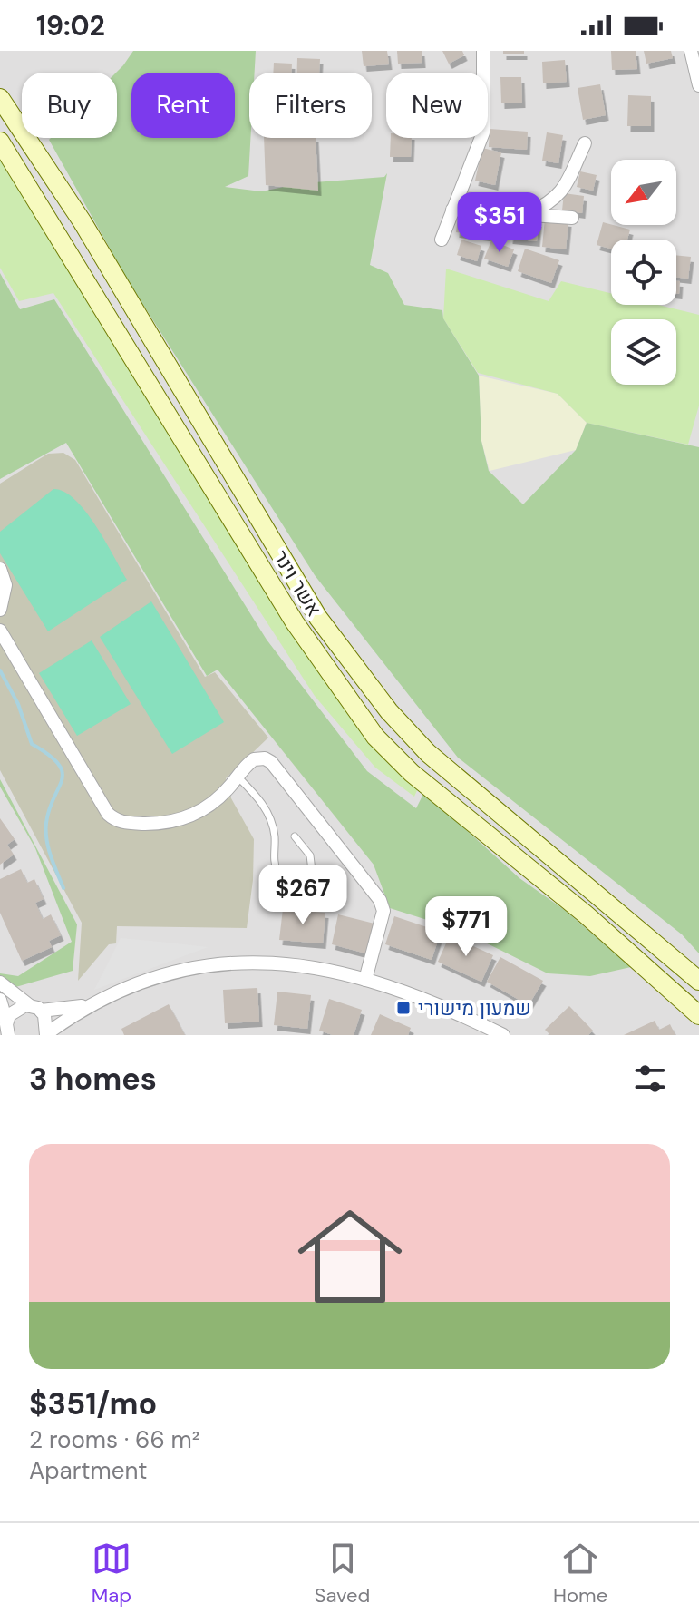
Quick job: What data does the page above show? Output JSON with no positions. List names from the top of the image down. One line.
{"streets":{"main road":["אשר וינר"]},"places":{"transit":["שמעון מישורי"]},"north":"bottom left","page":{"status":"19:02","chip":["Buy","Rent","Filters","New"],"price":["$351","$267","$771"],"heading":"3 homes","list":[{"name":"$351/mo","note":"2 rooms · 66 m² · Apartment"}],"tabs":["Map","Saved","Home"]}}
